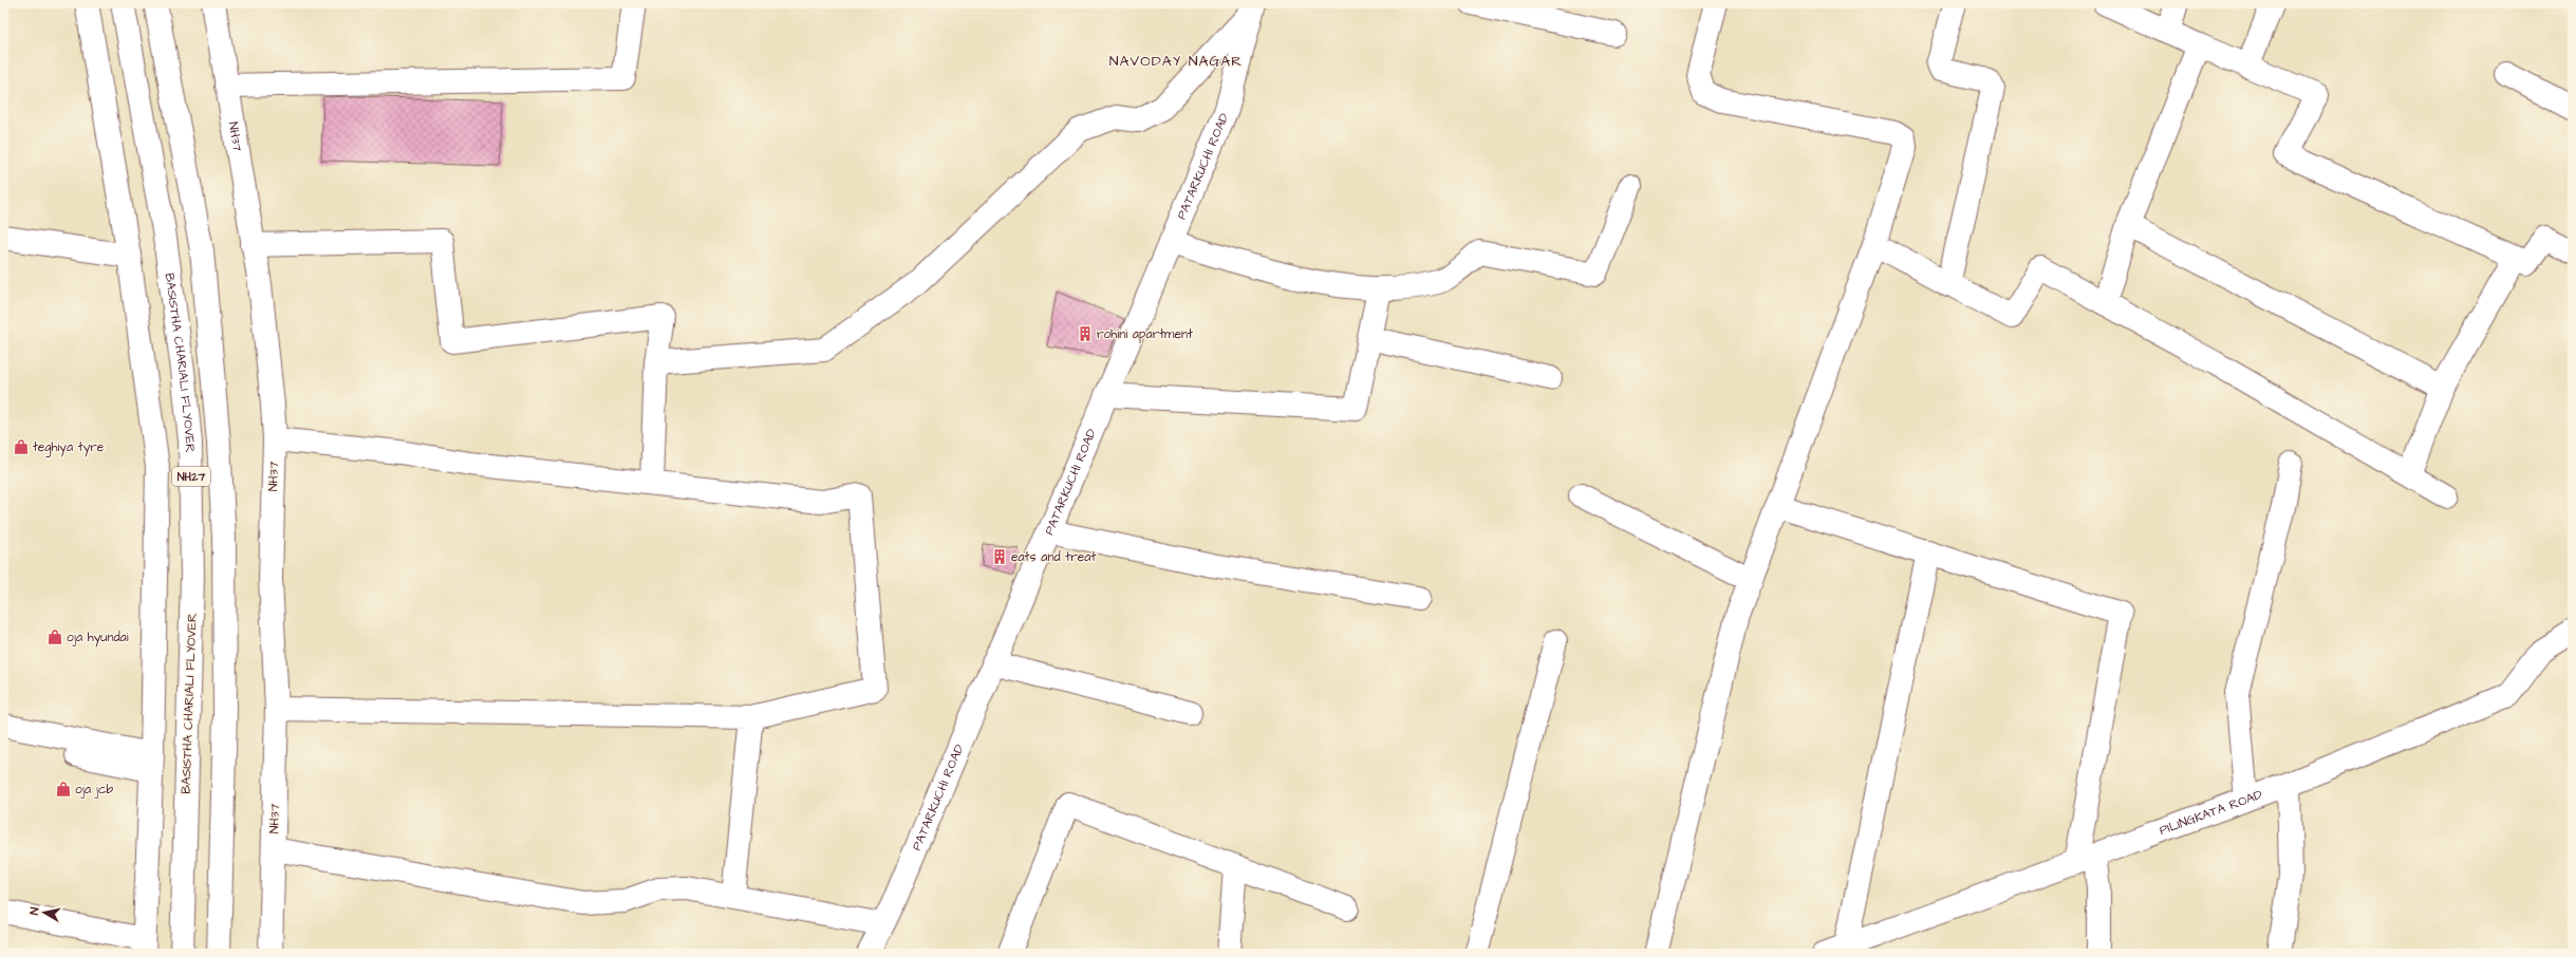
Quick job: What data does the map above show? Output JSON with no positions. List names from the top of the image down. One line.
{"streets":{"main road":["NH37","PATARKUCHI ROAD","BASISTHA CHARIALI FLYOVER","NH27","PILINGKATA ROAD"]},"districts":["NAVODAY NAGAR"],"places":{"building":["rohini apartment","eats and treat"],"shop":["teghiya tyre","oja hyundai","oja jcb"]},"north":"left"}
